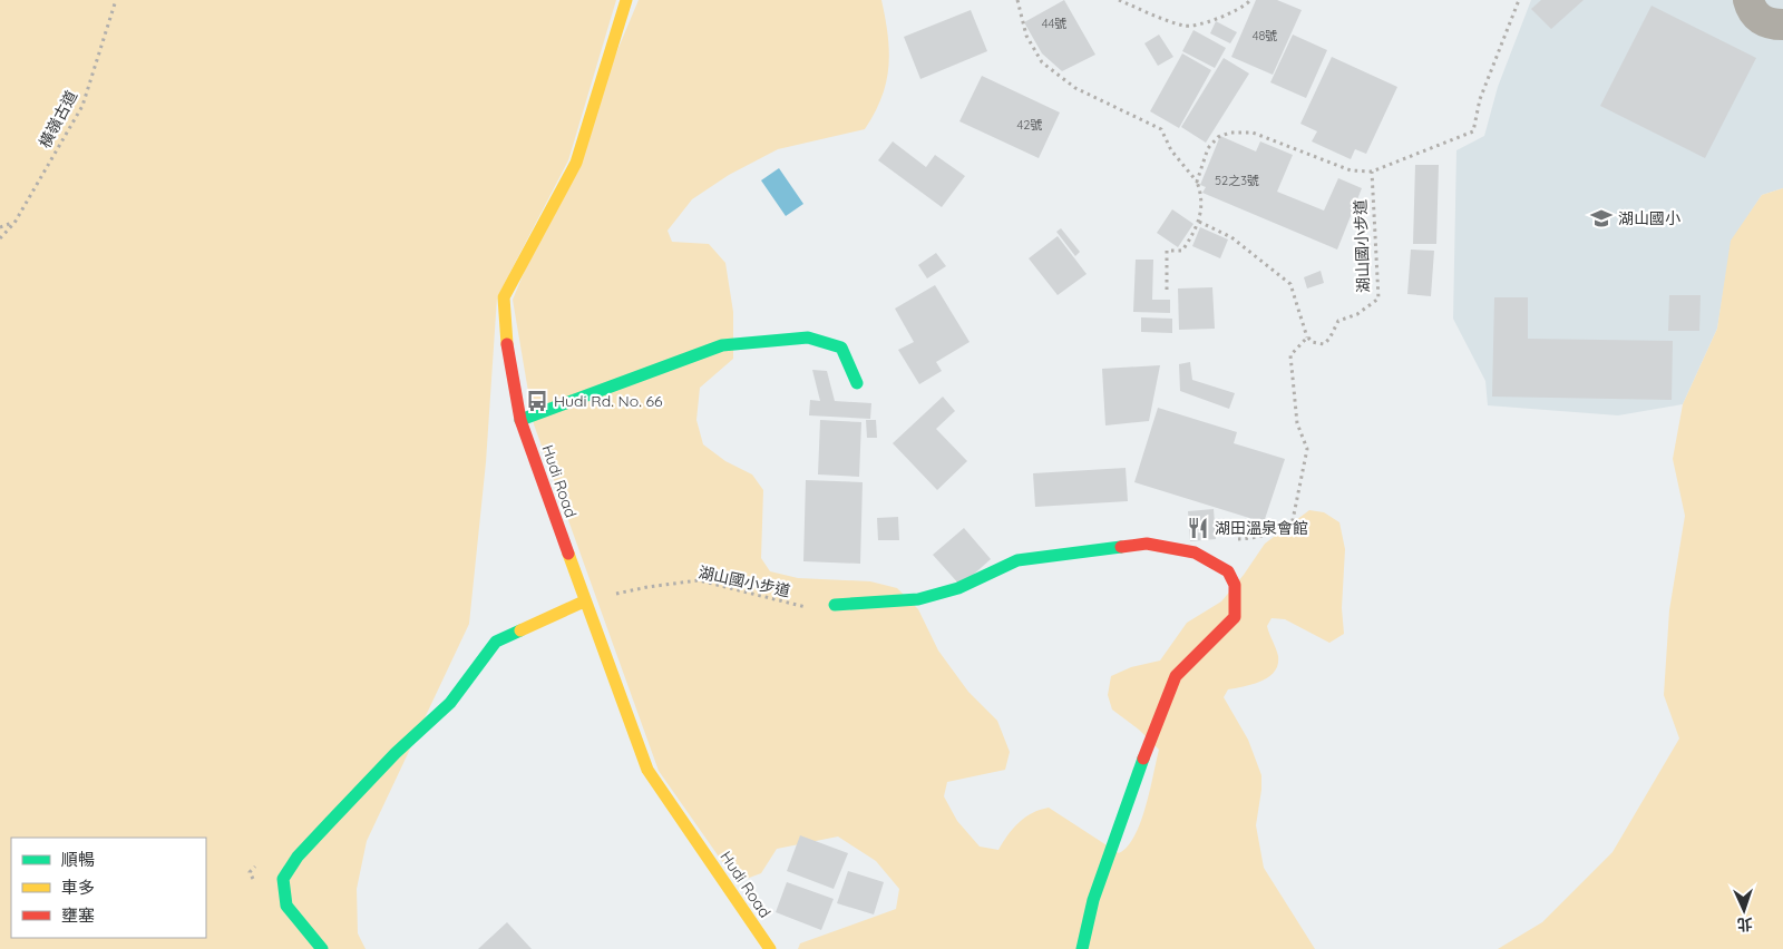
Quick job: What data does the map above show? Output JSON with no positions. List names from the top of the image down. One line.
{"streets":{"street":["Hudi Road"],"path":["橫嶺古道","湖山國小步道"]},"crossings":[["湖山國小步道","Hudi Road"]],"places":{"school or university":["湖山國小"],"bus stop":["Hudi Rd. No. 66"],"restaurant":["湖田溫泉會館"]},"house_numbers":["44號","48號","42號","52之3號"],"legend":["順暢","車多","壅塞"],"north":"bottom"}
